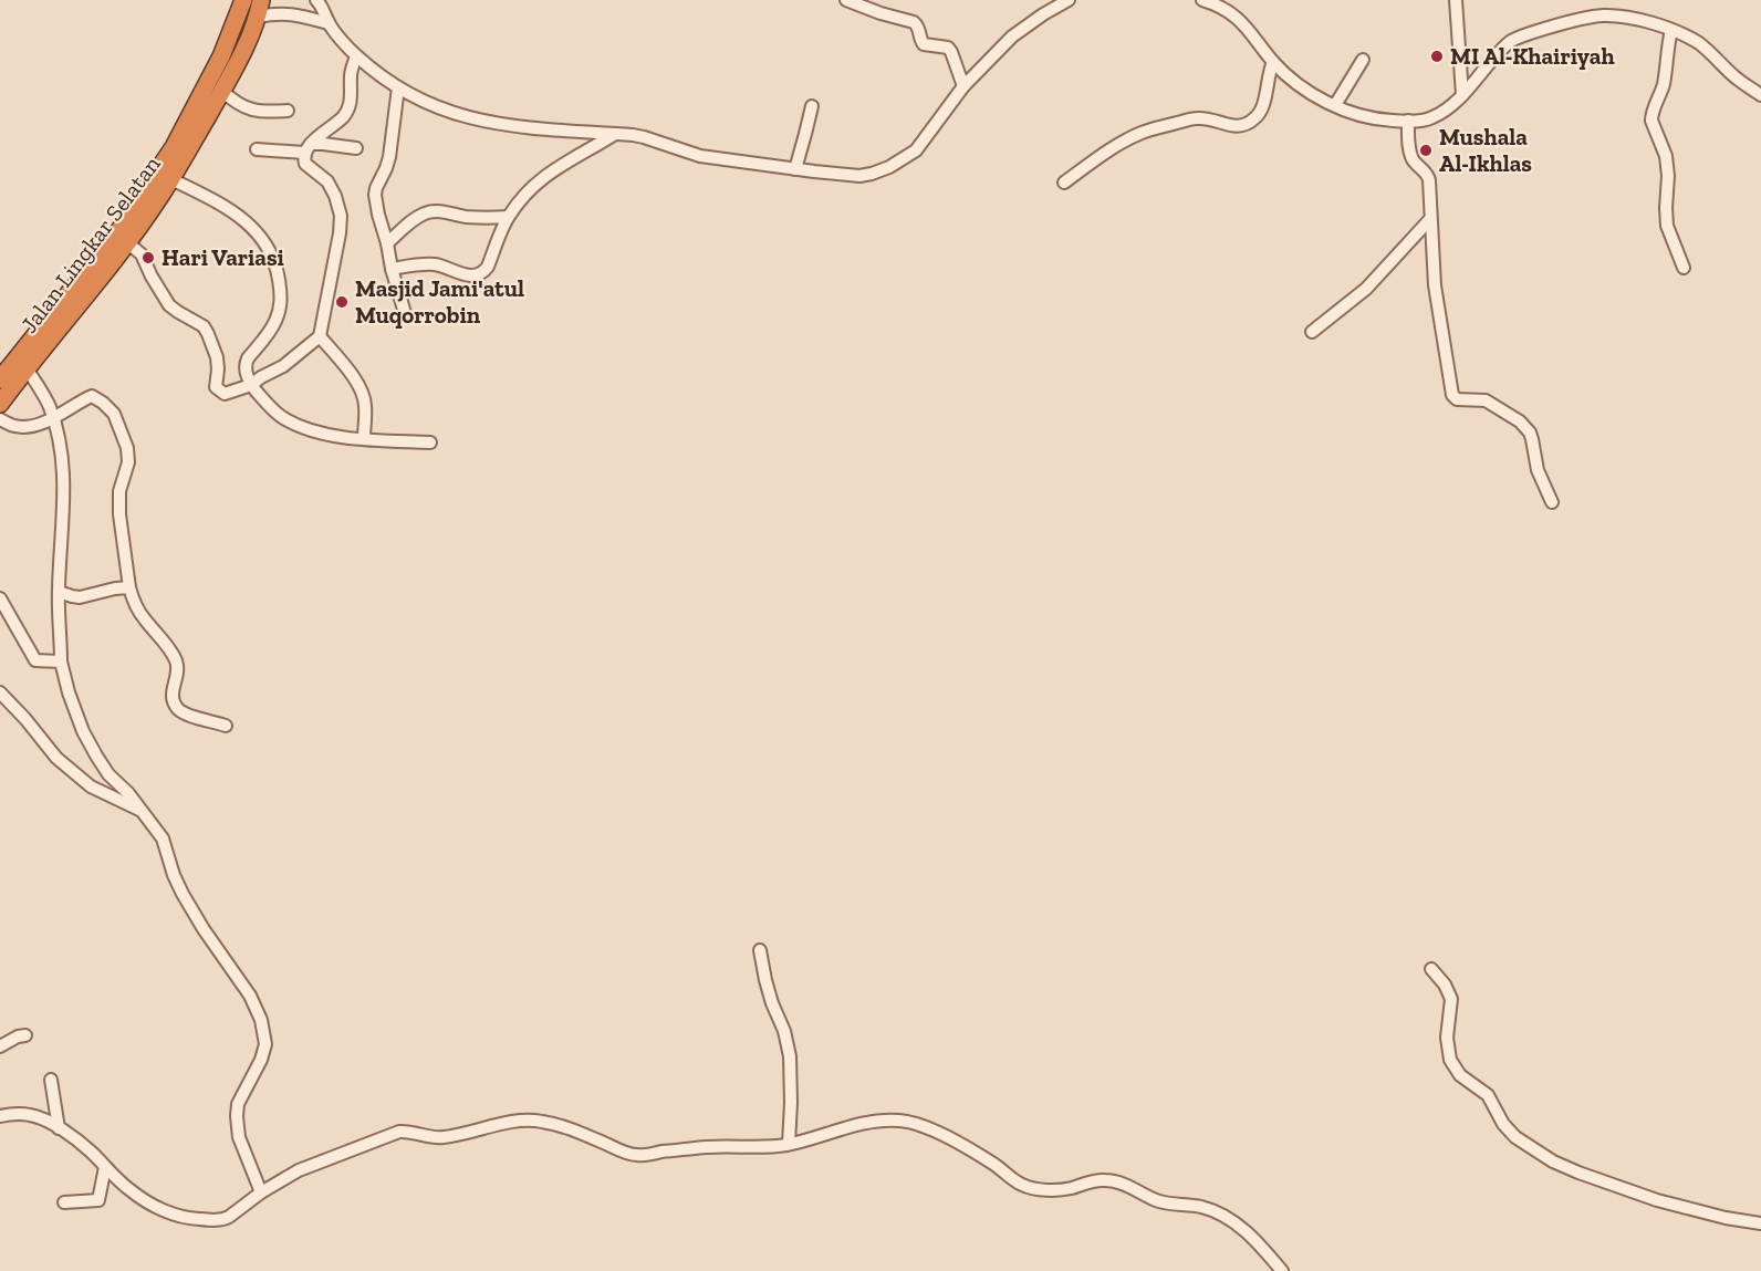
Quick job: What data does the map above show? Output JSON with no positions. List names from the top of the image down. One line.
{"streets":{"highway":["Jalan Lingkar Selatan"]},"places":["MI Al-Khairiyah","Mushala Al-Ikhlas","Hari Variasi","Masjid Jami'atul Muqorrobin"]}
